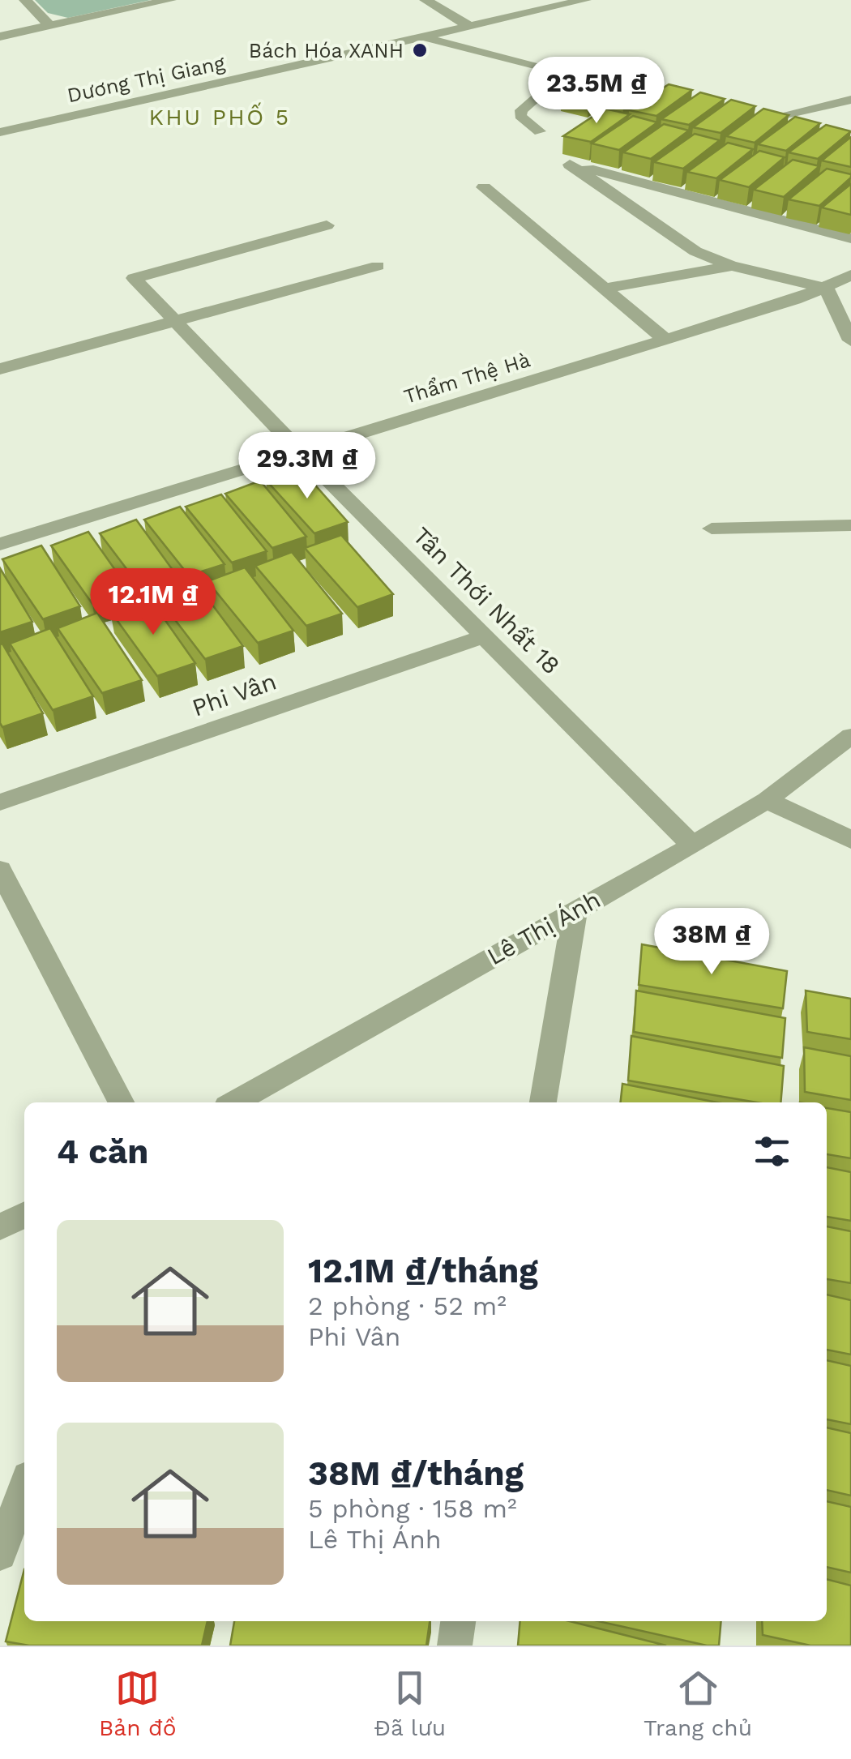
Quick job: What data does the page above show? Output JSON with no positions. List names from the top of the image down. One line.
{"streets":{"street":["Dương Thị Giang","Thẩm Thệ Hà","Tân Thới Nhất 18","Phi Vân","Lê Thị Ánh"]},"crossings":[["Thẩm Thệ Hà","Tân Thới Nhất 18"],["Tân Thới Nhất 18","Phi Vân"],["Tân Thới Nhất 18","Lê Thị Ánh"]],"districts":["KHU PHỐ 5"],"places":["Bách Hóa XANH"],"page":{"price":["23.5M ₫","29.3M ₫","12.1M ₫","38M ₫"],"heading":"4 căn","list":[{"name":"12.1M ₫/tháng","note":"2 phòng · 52 m² · Phi Vân"},{"name":"38M ₫/tháng","note":"5 phòng · 158 m² · Lê Thị Ánh"}],"tabs":["Bản đồ","Đã lưu","Trang chủ"]}}
